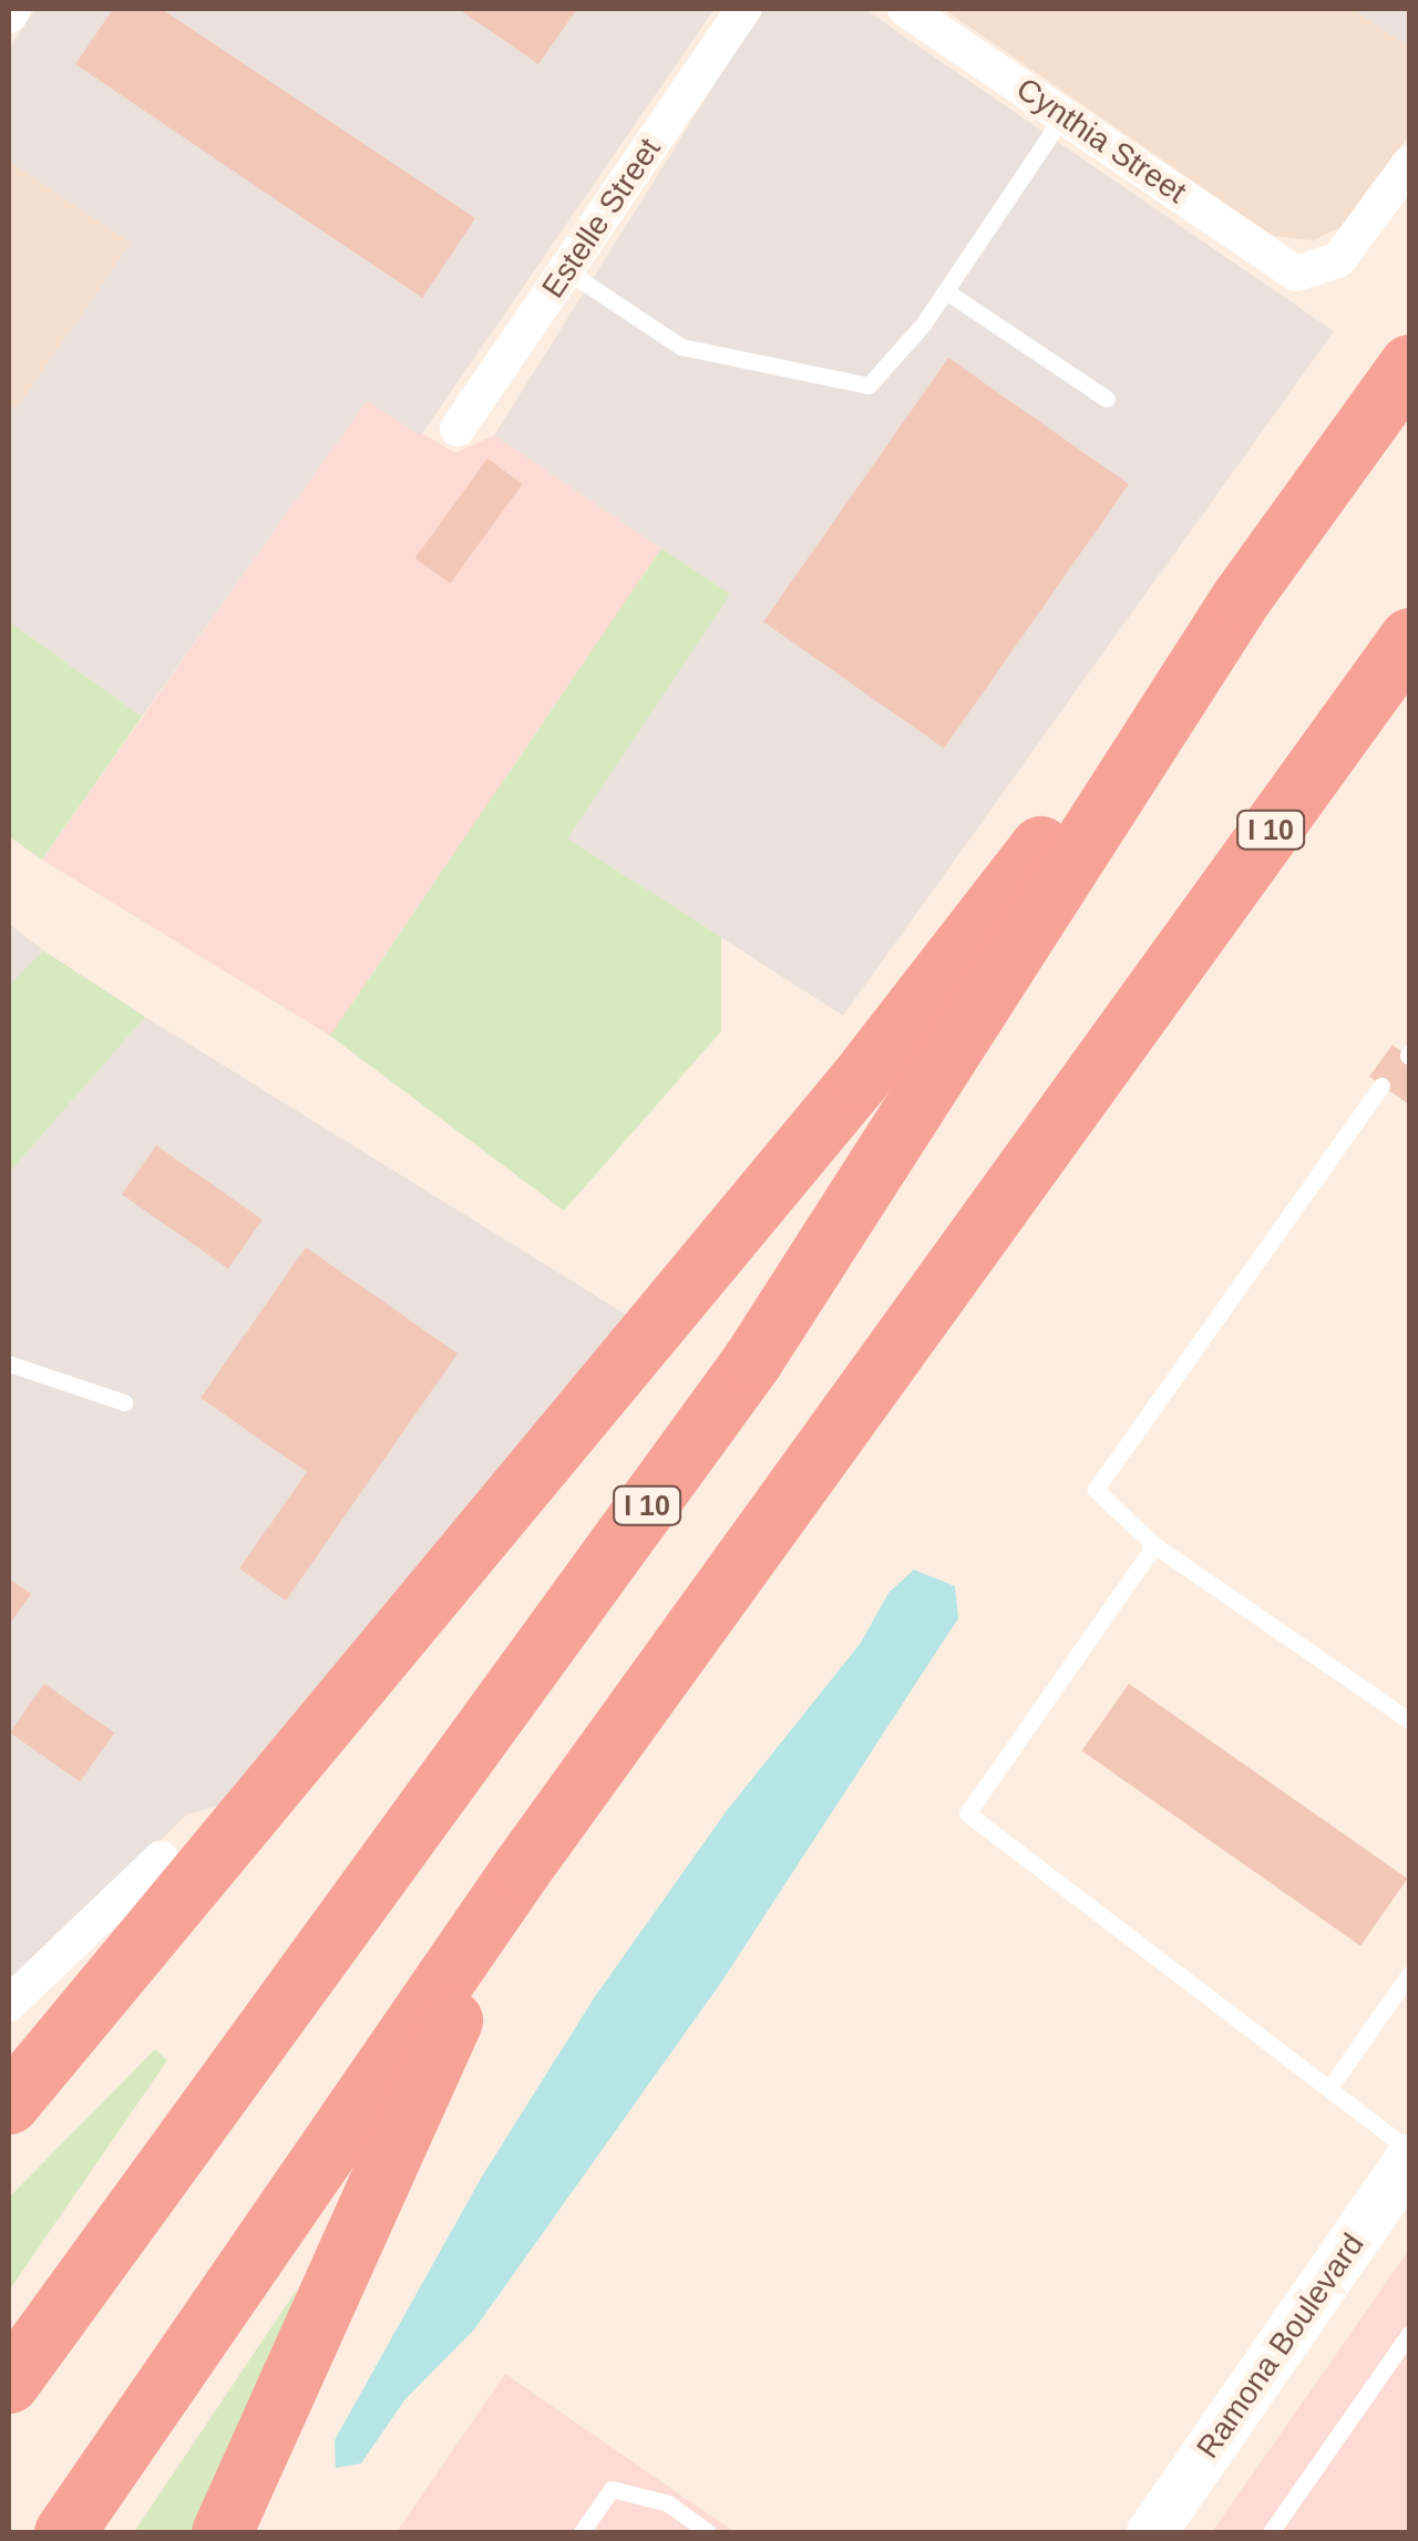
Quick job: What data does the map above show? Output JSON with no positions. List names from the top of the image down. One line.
{"streets":{"highway":["I 10"],"street":["Cynthia Street","Estelle Street","Ramona Boulevard"]}}
